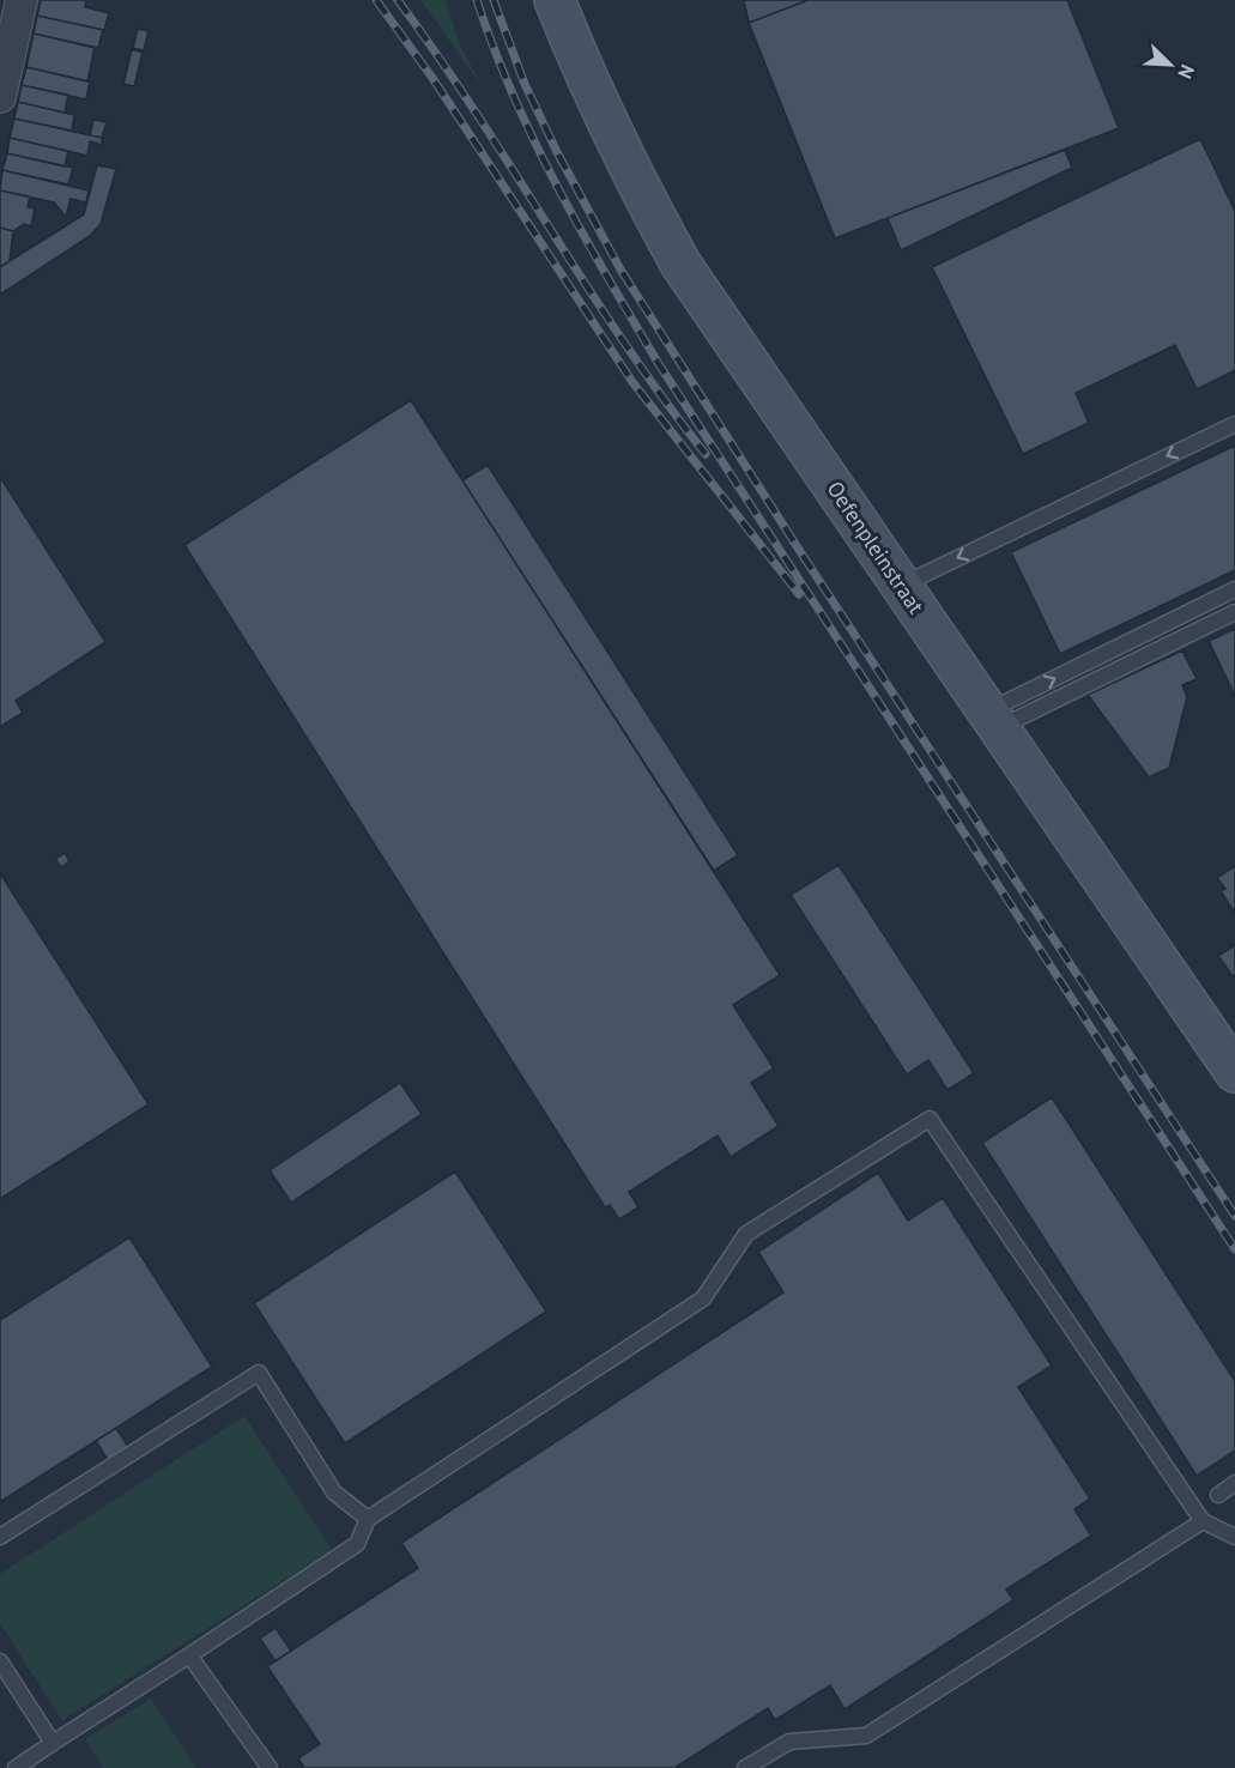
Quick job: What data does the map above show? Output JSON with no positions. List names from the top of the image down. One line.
{"streets":{"street":["Oefenpleinstraat"]},"north":"bottom right"}
